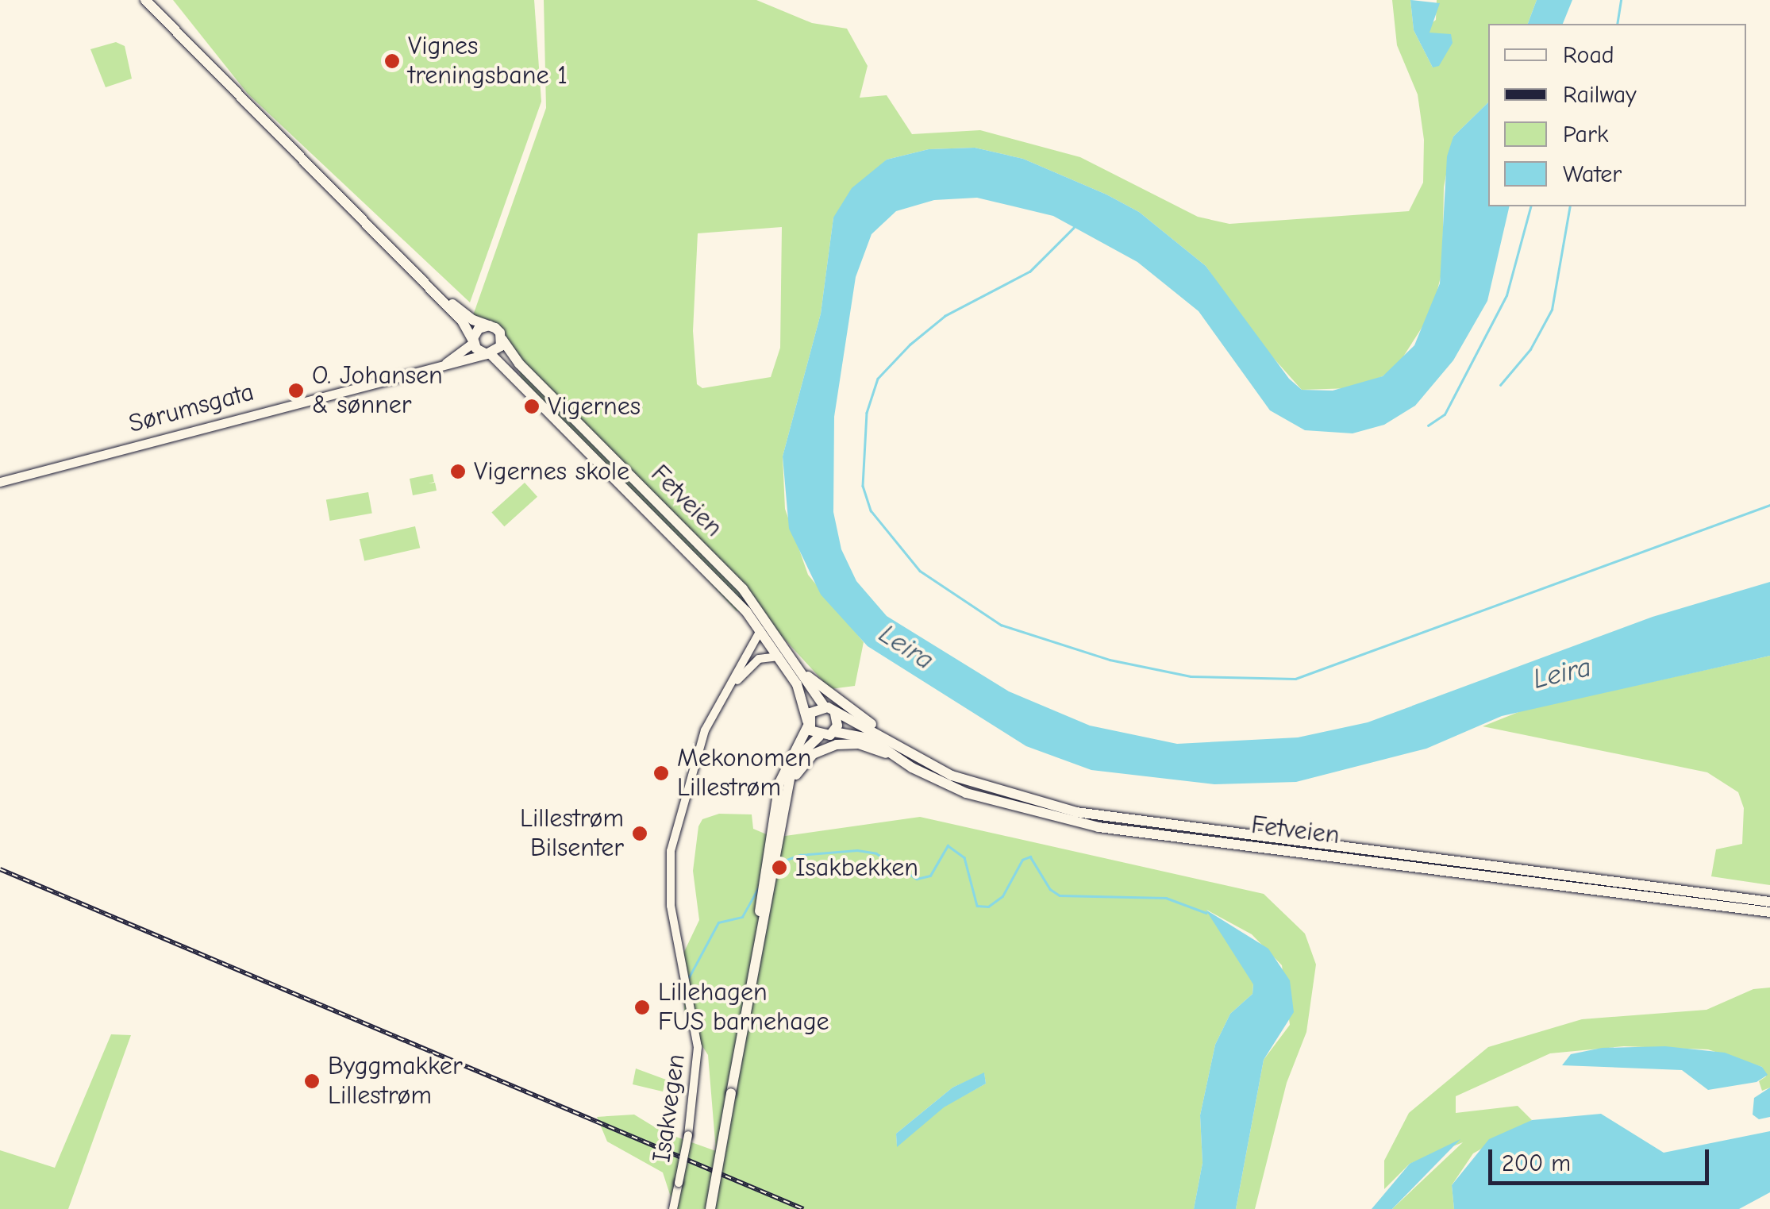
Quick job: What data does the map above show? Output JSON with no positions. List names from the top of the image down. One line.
{"streets":{"highway":["Fetveien"],"main road":["Sørumsgata"],"street":["Isakvegen"]},"crossings":[["Sørumsgata","Fetveien"],["Fetveien","Isakvegen"]],"water":["Leira"],"places":["Vignes treningsbane 1","O. Johansen & sønner","Vigernes","Vigernes skole","Mekonomen Lillestrøm","Lillestrøm Bilsenter","Isakbekken","Lillehagen FUS barnehage","Byggmakker Lillestrøm"],"legend":["Road","Railway","Park","Water"],"scale_bar":"200 m"}
